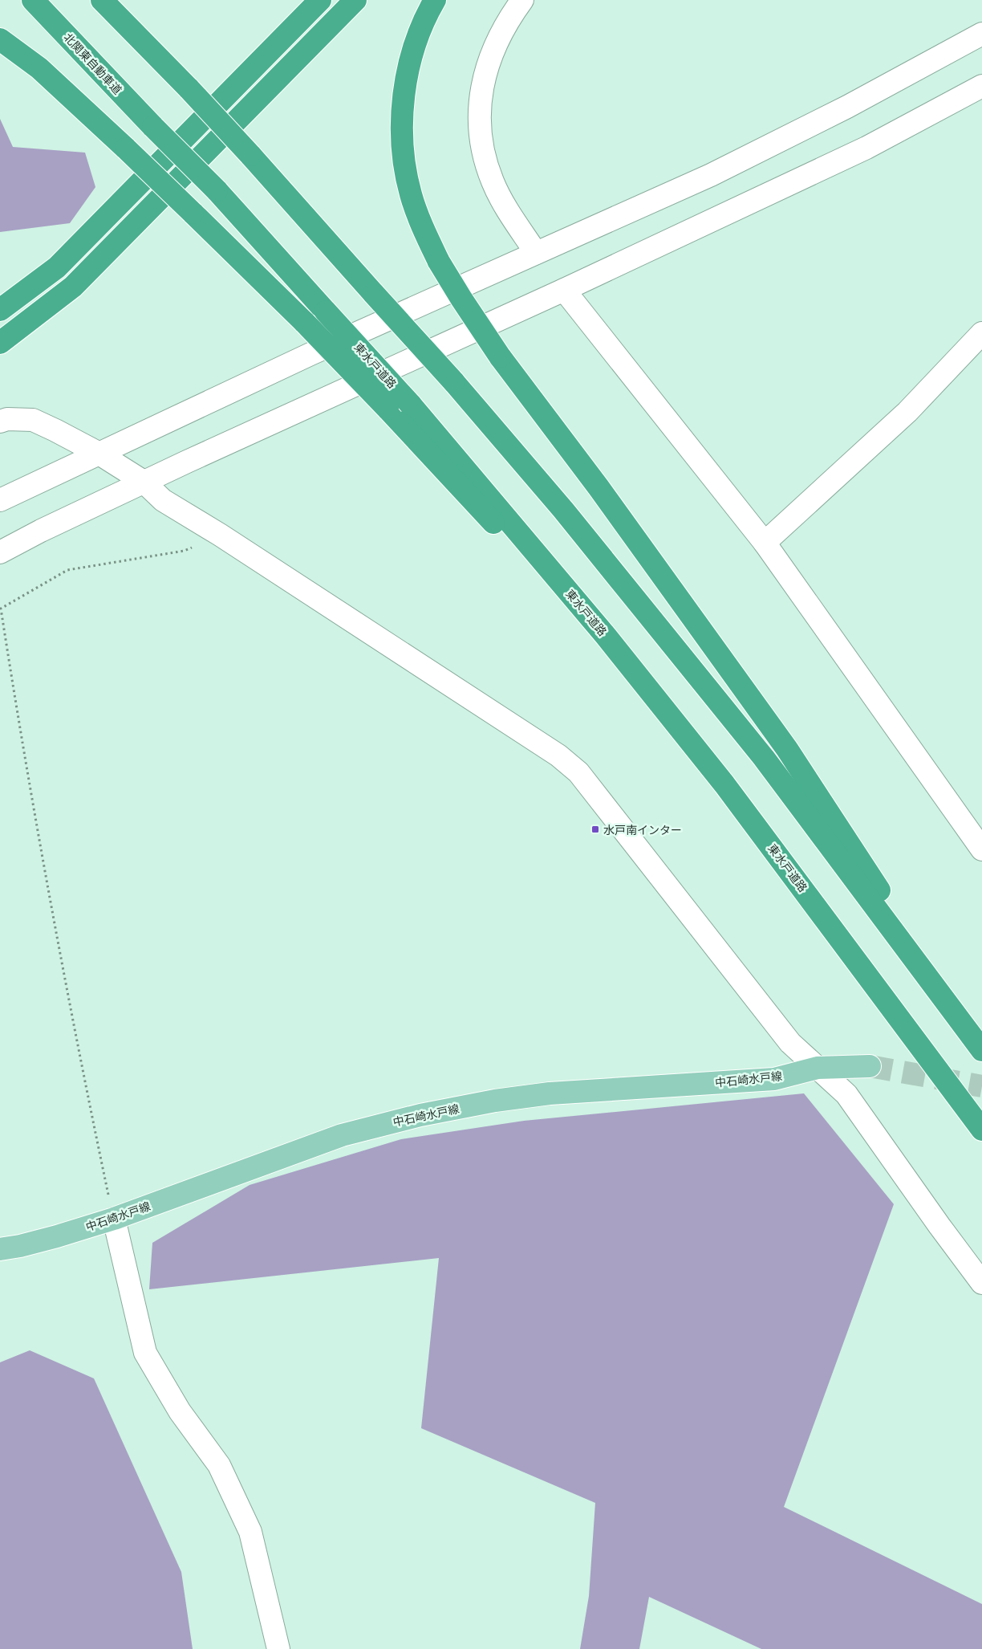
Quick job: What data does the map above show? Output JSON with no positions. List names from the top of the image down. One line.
{"streets":{"highway":["北関東自動車道","東水戸道路"],"main road":["中石崎水戸線"]},"crossings":[["北関東自動車道","東水戸道路"]],"places":{"transit":["水戸南インター"]}}
